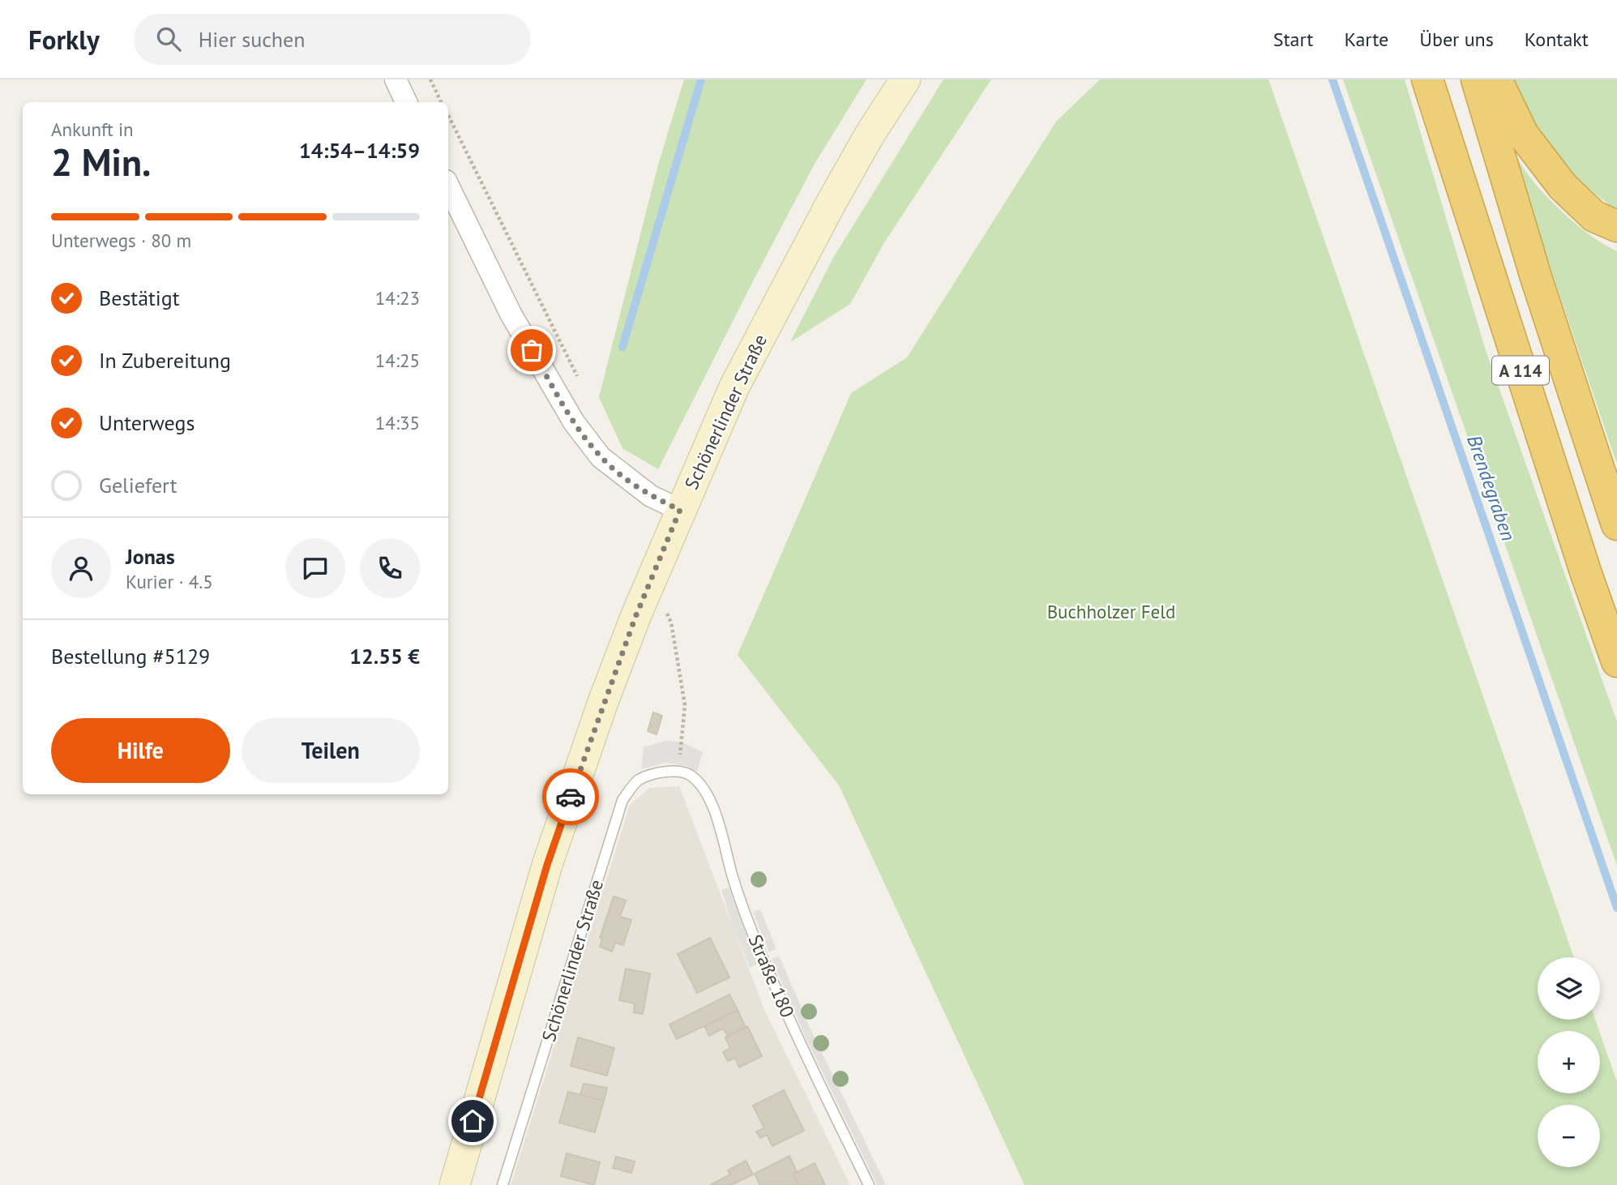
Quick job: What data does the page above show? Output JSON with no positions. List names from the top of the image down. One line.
{"streets":{"highway":["A 114"],"main road":["Schönerlinder Straße"],"lane":["Straße 180"]},"crossings":[["Schönerlinder Straße","Straße 180"]],"water":["Brendegraben"],"parks":["Buchholzer Feld"],"page":{"header":"Forkly","search":"Hier suchen","nav":["Start","Karte","Über uns","Kontakt"],"heading":["2 Min.","Ankunft in","14:54–14:59"],"panel":["Jonas","Kurier · 4.5","Bestellung #5129","12.55 €"],"bar":"Unterwegs · 80 m","list":[["Bestätigt","14:23"],["In Zubereitung","14:25"],["Unterwegs","14:35"],"Geliefert"],"buttons":["Hilfe","Teilen"],"map_buttons":["+","−"]}}
